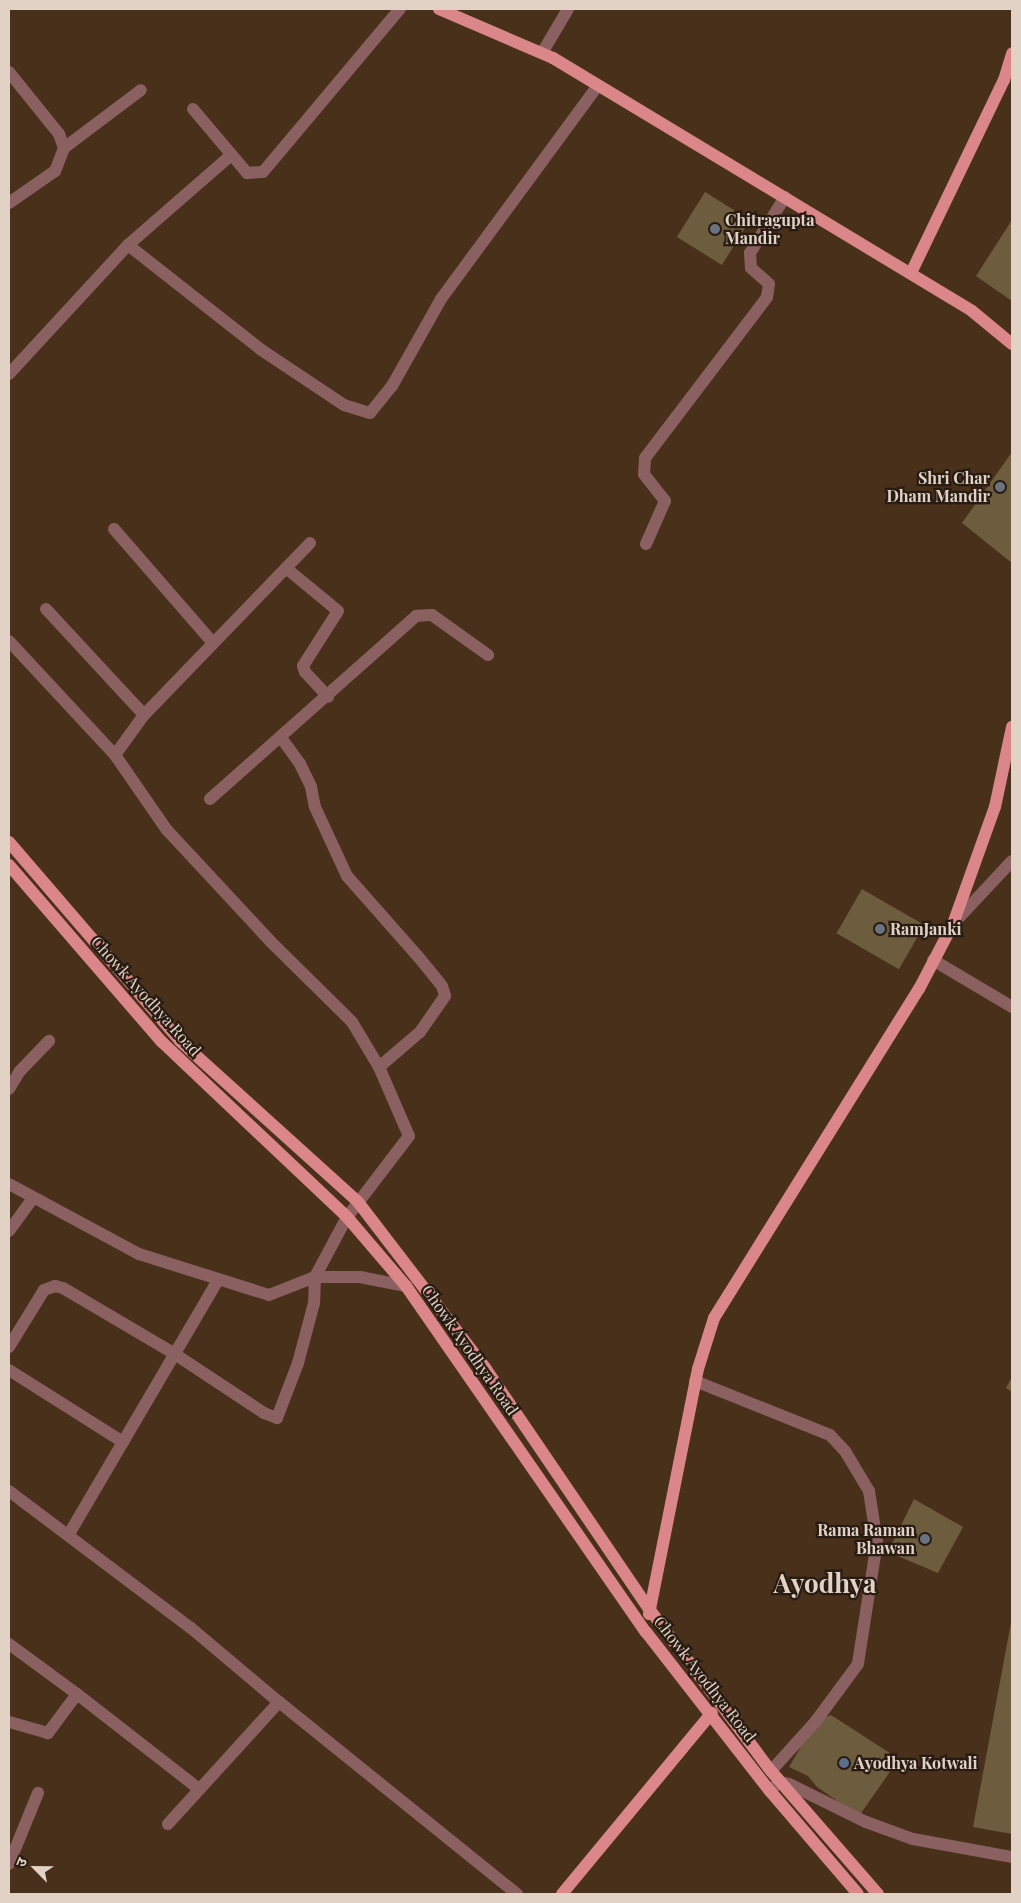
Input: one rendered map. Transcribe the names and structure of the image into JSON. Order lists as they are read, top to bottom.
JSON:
{
  "streets": {
    "main road": ["Chowk Ayodhya Road"]
  },
  "districts": ["Ayodhya"],
  "places": [
    "Chitragupta Mandir",
    "Shri Char Dham Mandir",
    "RamJanki",
    "Rama Raman Bhawan",
    "Ayodhya Kotwali"
  ],
  "north": "top left"
}
